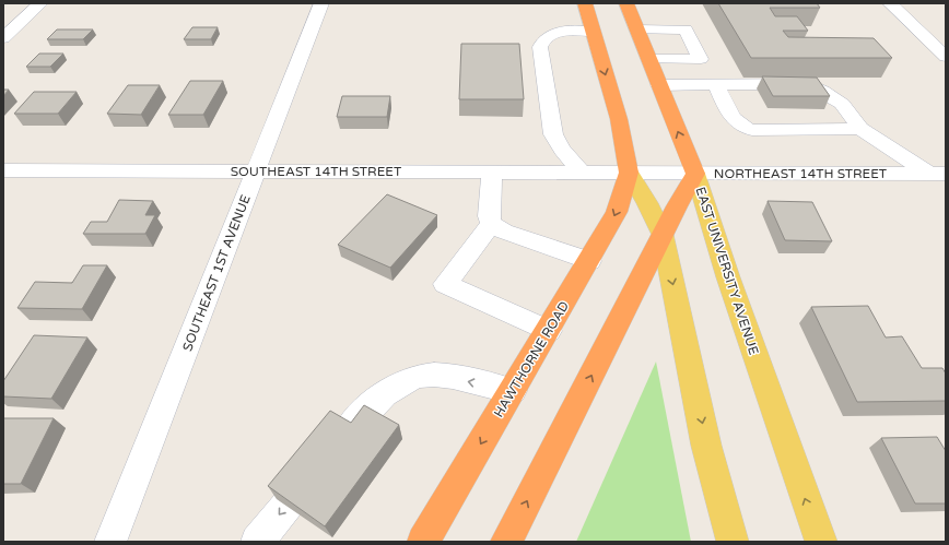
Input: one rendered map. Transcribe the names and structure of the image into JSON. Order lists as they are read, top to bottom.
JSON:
{
  "streets": {
    "highway": ["EAST UNIVERSITY AVENUE", "HAWTHORNE ROAD"],
    "street": ["SOUTHEAST 14TH STREET", "NORTHEAST 14TH STREET", "SOUTHEAST 1ST AVENUE"]
  },
  "crossings": [
    ["SOUTHEAST 14TH STREET", "NORTHEAST 14TH STREET"],
    ["SOUTHEAST 14TH STREET", "SOUTHEAST 1ST AVENUE"],
    ["SOUTHEAST 14TH STREET", "HAWTHORNE ROAD"],
    ["NORTHEAST 14TH STREET", "EAST UNIVERSITY AVENUE"],
    ["NORTHEAST 14TH STREET", "HAWTHORNE ROAD"]
  ],
  "one_way": ["EAST UNIVERSITY AVENUE"]
}
